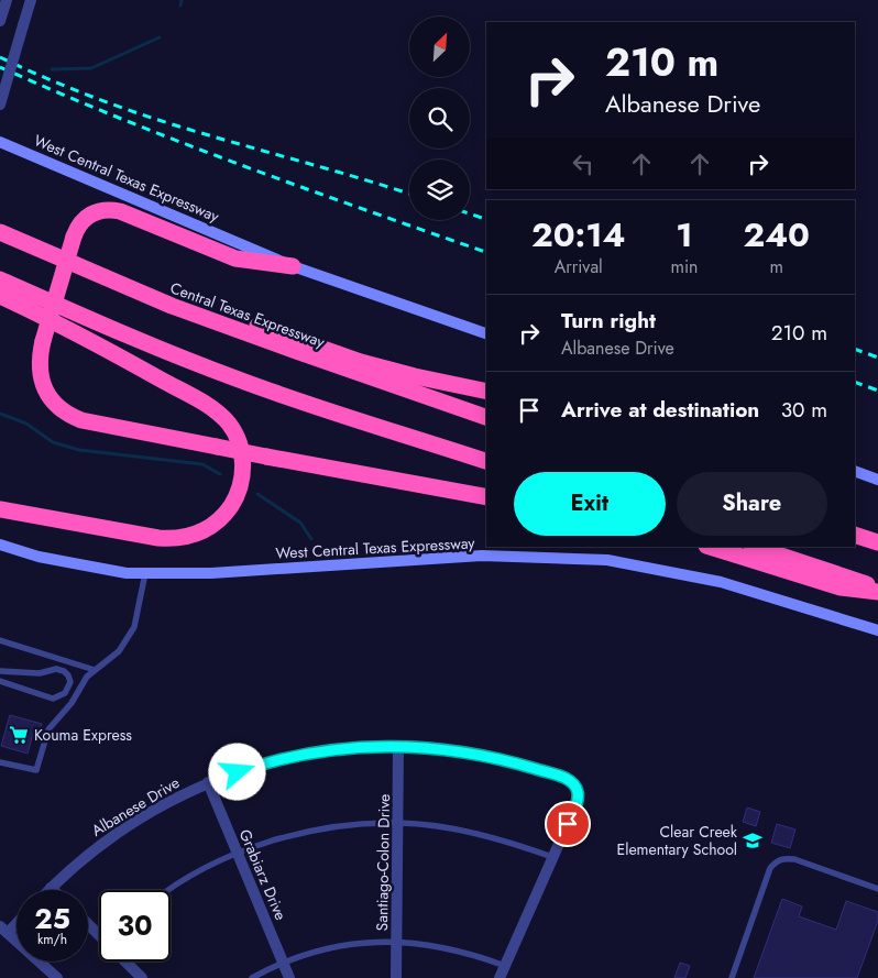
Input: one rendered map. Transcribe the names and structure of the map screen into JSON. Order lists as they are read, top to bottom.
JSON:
{
  "streets": {
    "highway": ["Central Texas Expressway"],
    "main road": ["West Central Texas Expressway"],
    "street": ["Albanese Drive", "Santiago-Colon Drive", "Grabiarz Drive"]
  },
  "crossings": [
    ["Albanese Drive", "Santiago-Colon Drive"],
    ["Albanese Drive", "Grabiarz Drive"]
  ],
  "places": {
    "supermarket": ["Kouma Express"],
    "school or university": ["Clear Creek Elementary School"]
  },
  "north": "top right",
  "page": {
    "turn": ["210 m", "Albanese Drive"],
    "eta": [
      "20:14",
      "Arrival",
      "1",
      "min",
      "240",
      "m"
    ],
    "list": [
      {
        "name": "Turn right",
        "note": "Albanese Drive",
        "value": "210 m"
      },
      {
        "name": "Arrive at destination",
        "value": "30 m"
      }
    ],
    "buttons": ["Exit", "Share"],
    "speed": "25 km/h",
    "limit": "30"
  }
}
